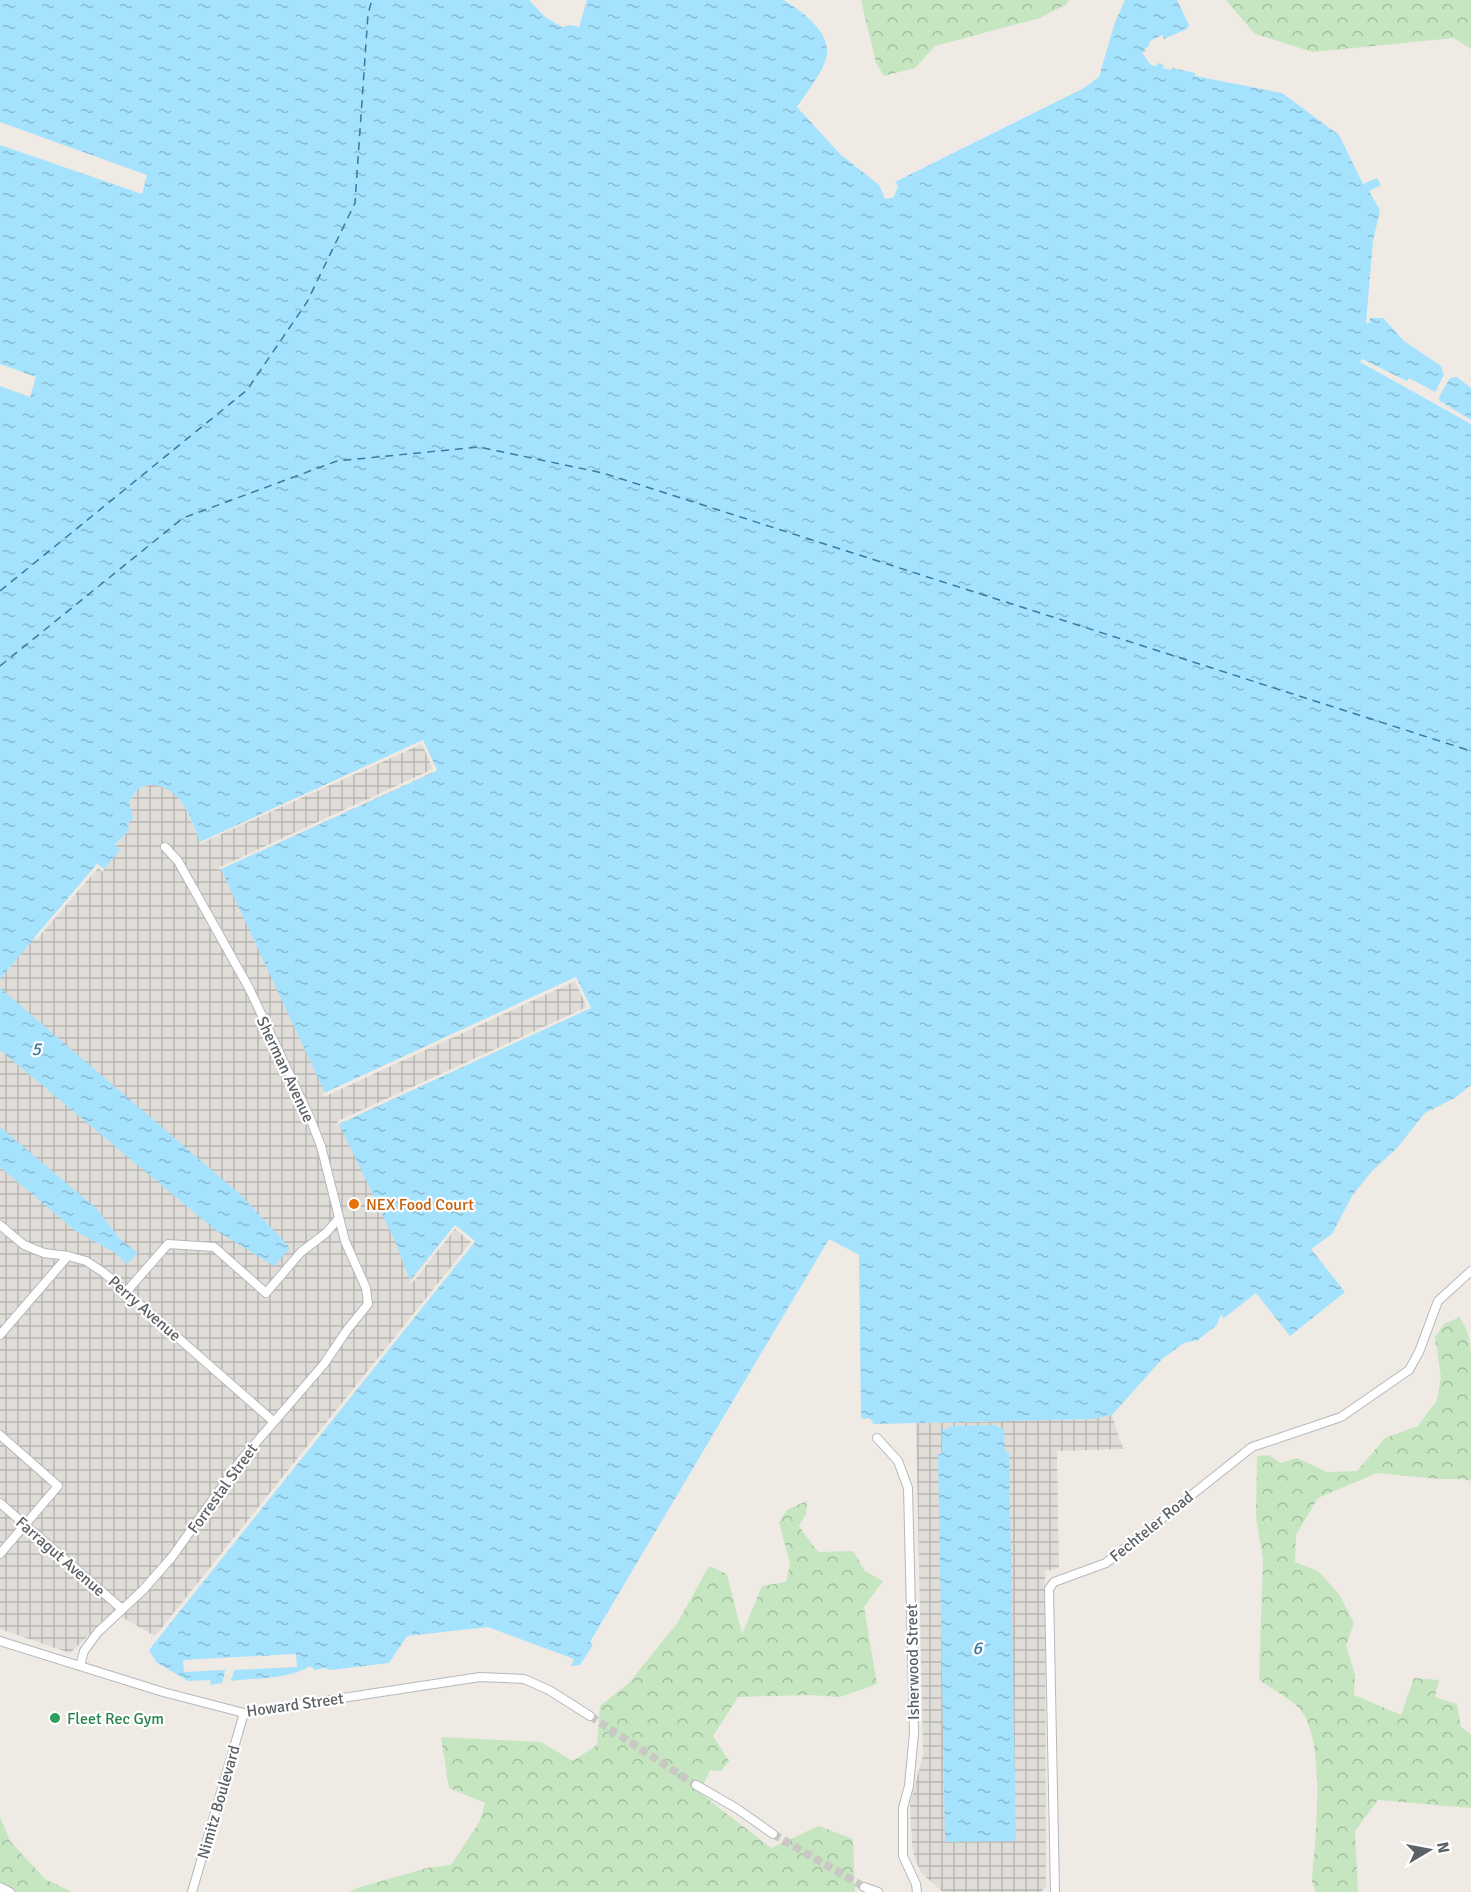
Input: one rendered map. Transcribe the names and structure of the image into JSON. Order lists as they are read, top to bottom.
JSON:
{
  "streets": {
    "street": [
      "Sherman Avenue",
      "Perry Avenue",
      "Forrestal Street",
      "Fechteler Road",
      "Farragut Avenue",
      "Isherwood Street",
      "Howard Street",
      "Nimitz Boulevard"
    ]
  },
  "crossings": [
    ["Sherman Avenue", "Forrestal Street"],
    ["Perry Avenue", "Forrestal Street"],
    ["Forrestal Street", "Farragut Avenue"],
    ["Forrestal Street", "Howard Street"],
    ["Howard Street", "Nimitz Boulevard"]
  ],
  "water": ["5", "6"],
  "places": ["NEX Food Court", "Fleet Rec Gym"],
  "north": "right"
}
